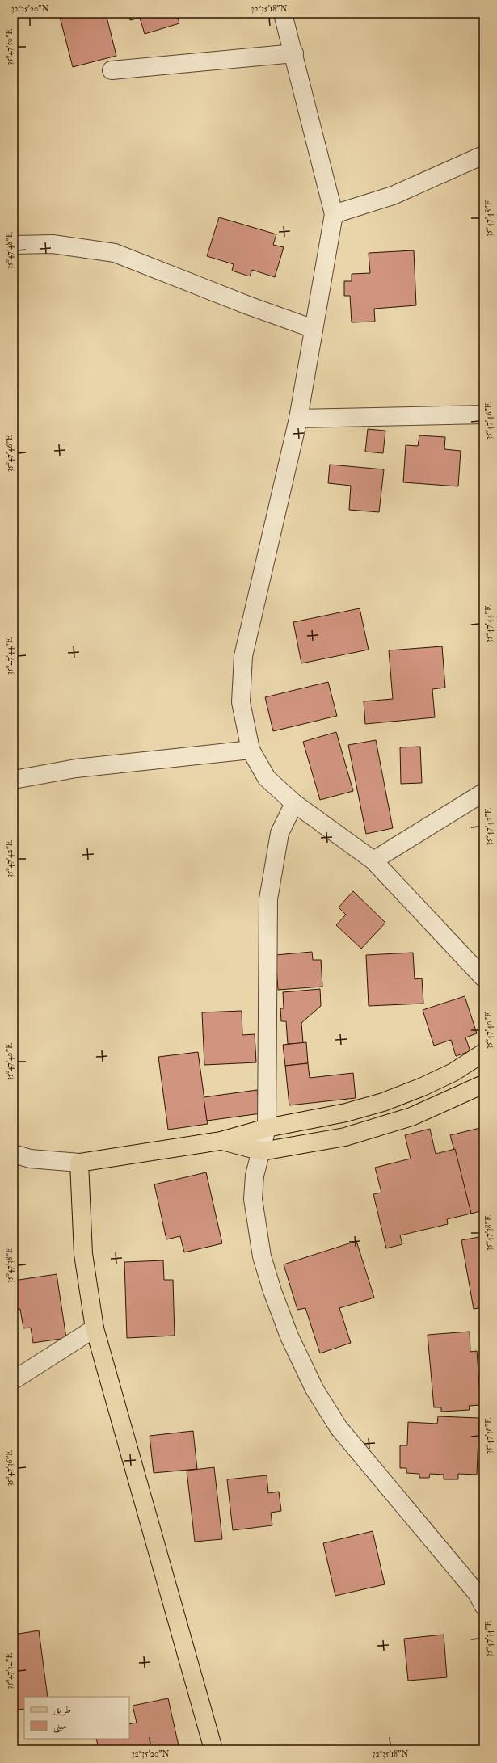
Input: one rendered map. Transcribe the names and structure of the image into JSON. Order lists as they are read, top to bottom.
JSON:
{
  "legend": ["طريق", "مبنى"],
  "coordinates": [
    "32°35'20\"N",
    "32°35'18\"N",
    "35°47'50\"E",
    "35°47'48\"E",
    "35°47'46\"E",
    "35°47'44\"E",
    "35°47'42\"E",
    "35°47'40\"E",
    "35°47'38\"E",
    "35°47'36\"E",
    "35°47'34\"E"
  ]
}
